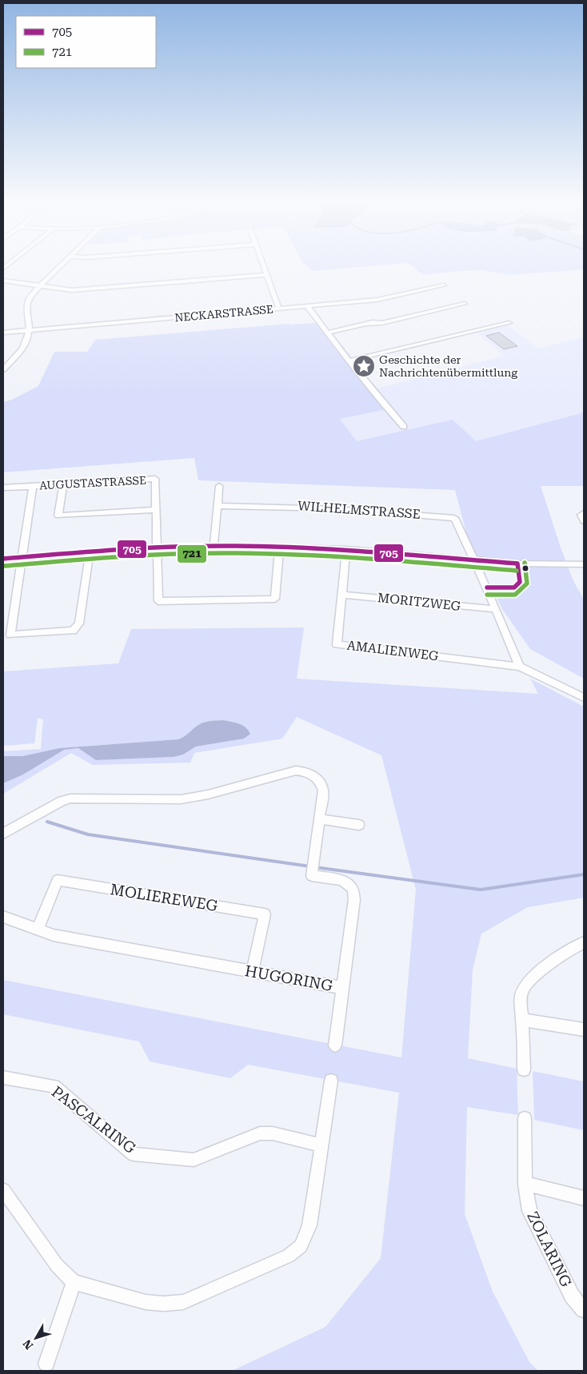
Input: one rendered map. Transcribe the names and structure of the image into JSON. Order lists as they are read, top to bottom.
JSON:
{
  "streets": {
    "street": [
      "NECKARSTRASSE",
      "AUGUSTASTRASSE",
      "WILHELMSTRASSE",
      "MORITZWEG",
      "AMALIENWEG",
      "MOLIEREWEG",
      "HUGORING",
      "PASCALRING",
      "ZOLARING"
    ]
  },
  "crossings": [
    ["MORITZWEG", "AMALIENWEG"],
    ["MOLIEREWEG", "HUGORING"]
  ],
  "places": {
    "place": ["Geschichte der Nachrichtenübermittlung"]
  },
  "lines": ["transit line 705", "transit line 721"],
  "legend": ["705", "721"],
  "north": "bottom left"
}
